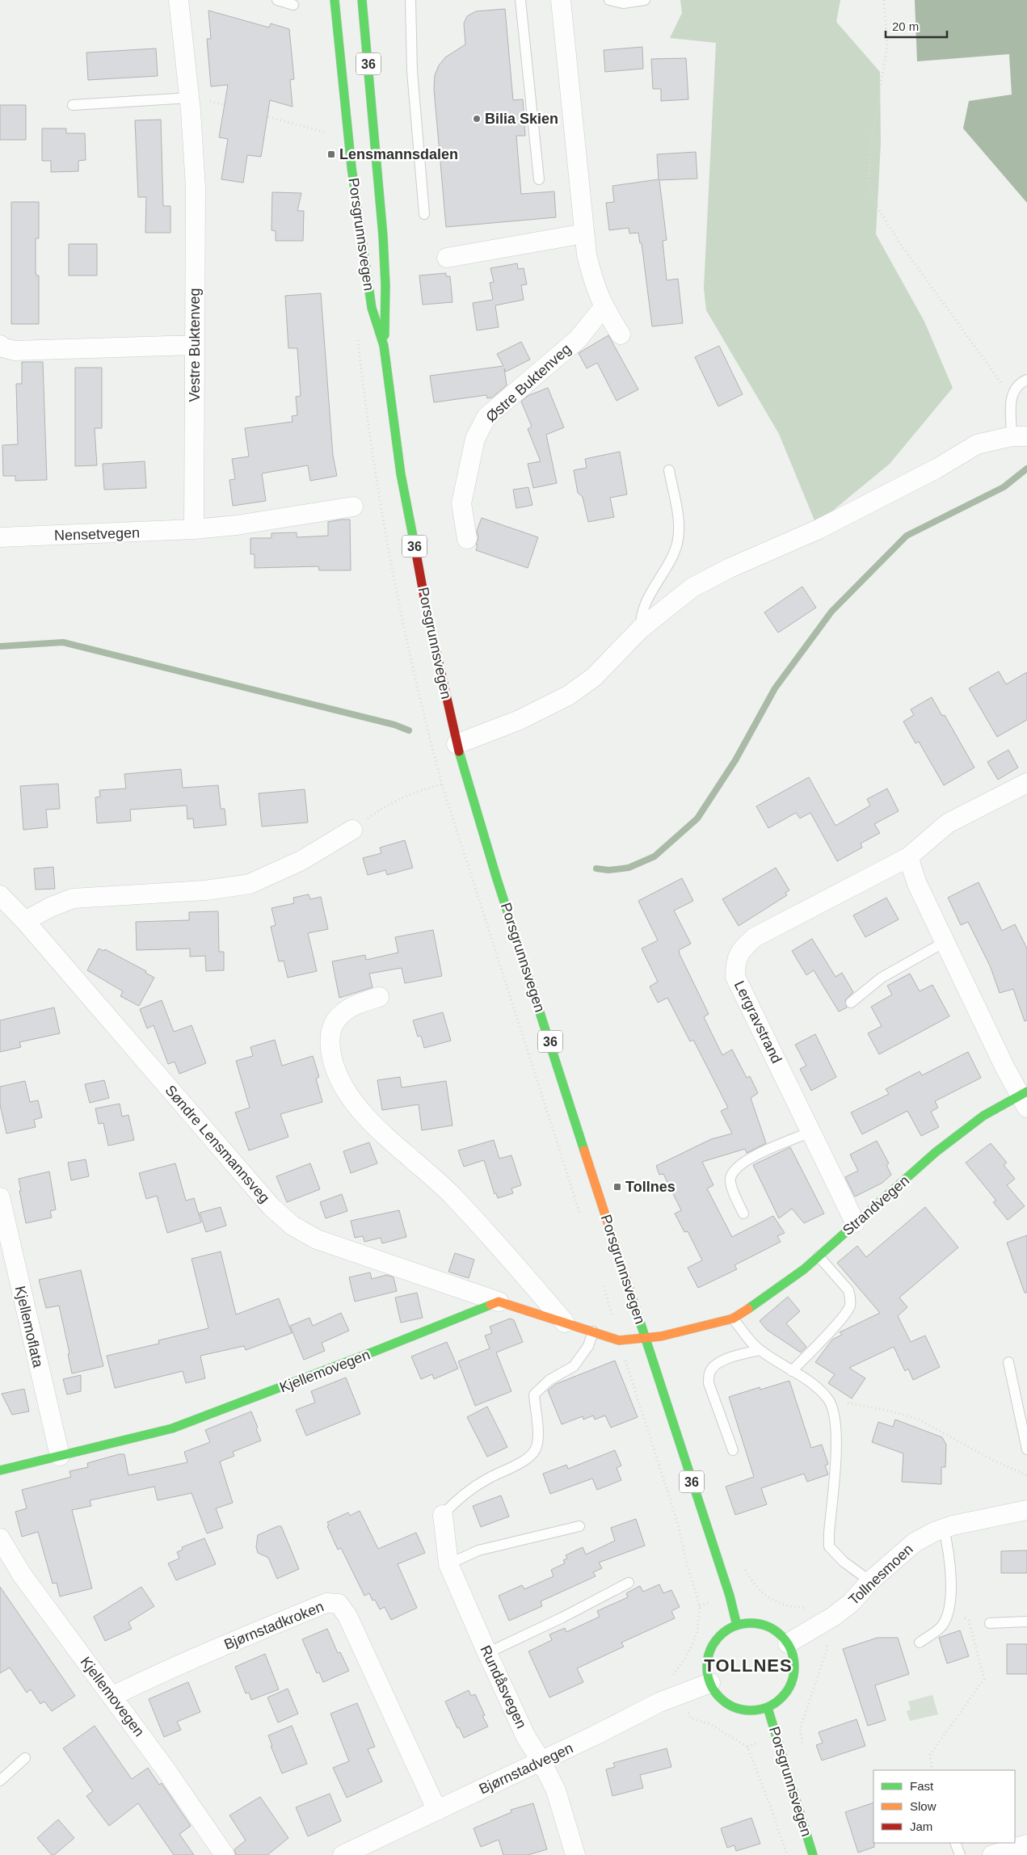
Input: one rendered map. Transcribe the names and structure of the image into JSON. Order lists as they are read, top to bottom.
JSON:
{
  "streets": {
    "main road": [
      "36",
      "Porsgrunnsvegen",
      "Strandvegen",
      "Kjellemovegen"
    ],
    "street": [
      "Vestre Buktenveg",
      "Østre Buktenveg",
      "Nensetvegen",
      "Lergravstrand",
      "Søndre Lensmannsveg",
      "Kjellemoflata",
      "Tollnesmoen",
      "Bjørnstadkroken",
      "Rundåsvegen",
      "Bjørnstadvegen"
    ]
  },
  "crossings": [
    ["Porsgrunnsvegen", "Strandvegen"],
    ["Porsgrunnsvegen", "Tollnesmoen"],
    ["Porsgrunnsvegen", "Bjørnstadvegen"],
    ["Vestre Buktenveg", "Nensetvegen"],
    ["Lergravstrand", "Strandvegen"],
    ["Søndre Lensmannsveg", "Kjellemovegen"],
    ["Kjellemoflata", "Kjellemovegen"],
    ["Kjellemovegen", "Bjørnstadkroken"],
    ["Tollnesmoen", "Bjørnstadvegen"],
    ["Bjørnstadkroken", "Bjørnstadvegen"],
    ["Rundåsvegen", "Bjørnstadvegen"]
  ],
  "districts": ["TOLLNES"],
  "places": {
    "other": ["Bilia Skien"],
    "transit": ["Lensmannsdalen", "Tollnes"]
  },
  "legend": ["Fast", "Slow", "Jam"],
  "scale_bar": "20 m"
}
